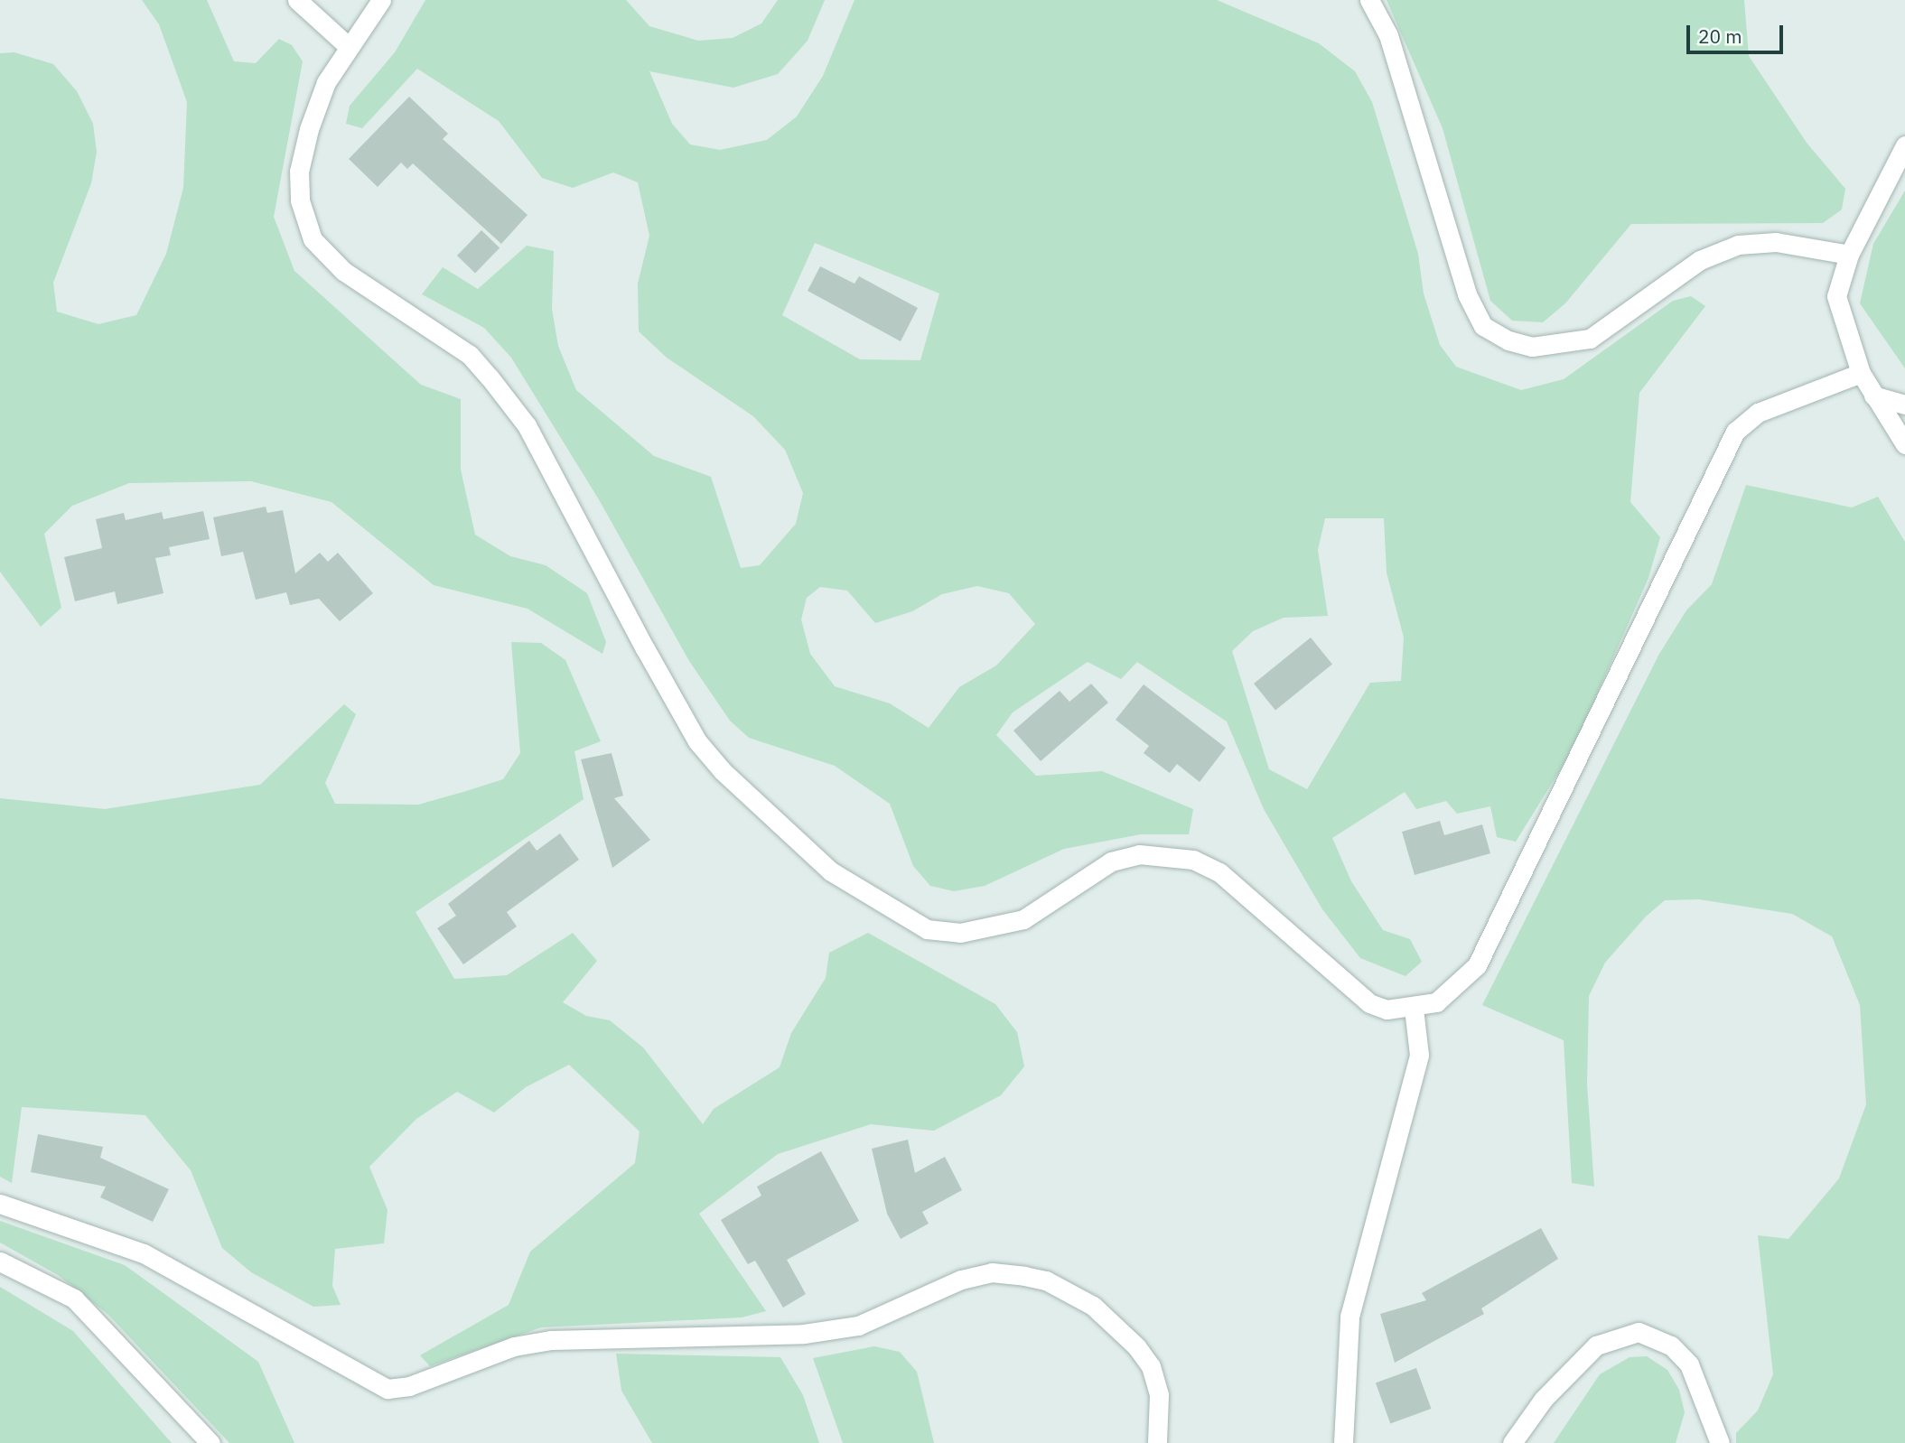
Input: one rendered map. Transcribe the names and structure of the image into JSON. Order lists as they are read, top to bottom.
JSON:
{
  "scale_bar": "20 m"
}
